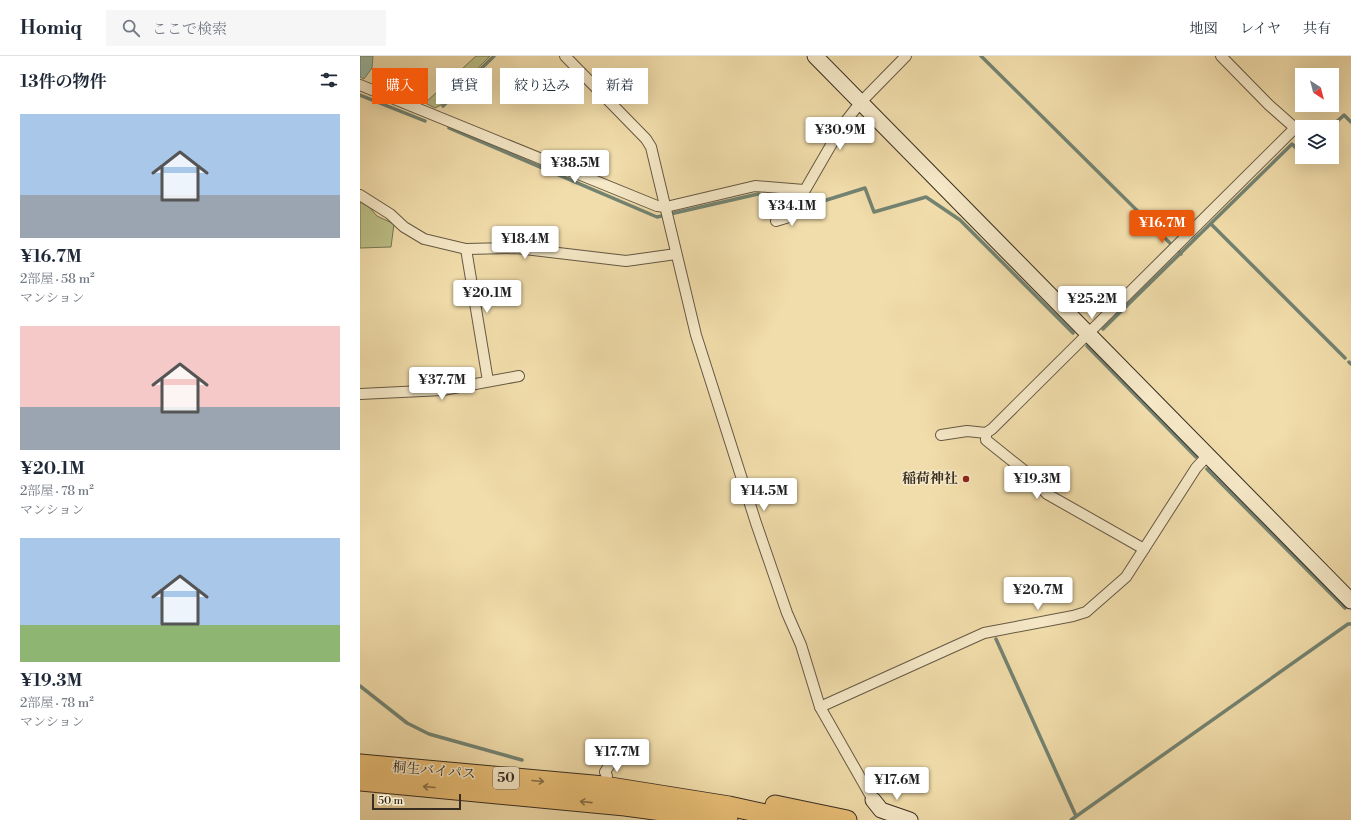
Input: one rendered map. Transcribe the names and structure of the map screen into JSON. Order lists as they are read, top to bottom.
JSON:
{
  "streets": {
    "highway": ["桐生バイパス", "50"]
  },
  "crossings": [
    ["桐生バイパス", "50"]
  ],
  "places": ["稲荷神社"],
  "scale_bar": "50 m",
  "north": "bottom right",
  "page": {
    "header": "Homiq",
    "search": "ここで検索",
    "nav": ["地図", "レイヤ", "共有"],
    "heading": "13件の物件",
    "chip": [
      "購入",
      "賃貸",
      "絞り込み",
      "新着"
    ],
    "list": [
      {
        "name": "¥16.7M",
        "note": "2部屋 · 58 m² · マンション"
      },
      {
        "name": "¥20.1M",
        "note": "2部屋 · 78 m² · マンション"
      },
      {
        "name": "¥19.3M",
        "note": "2部屋 · 78 m² · マンション"
      }
    ],
    "price": [
      "¥30.9M",
      "¥38.5M",
      "¥34.1M",
      "¥16.7M",
      "¥18.4M",
      "¥20.1M",
      "¥25.2M",
      "¥37.7M",
      "¥19.3M",
      "¥14.5M",
      "¥20.7M",
      "¥17.7M",
      "¥17.6M"
    ],
    "scale": "50 m"
  }
}
